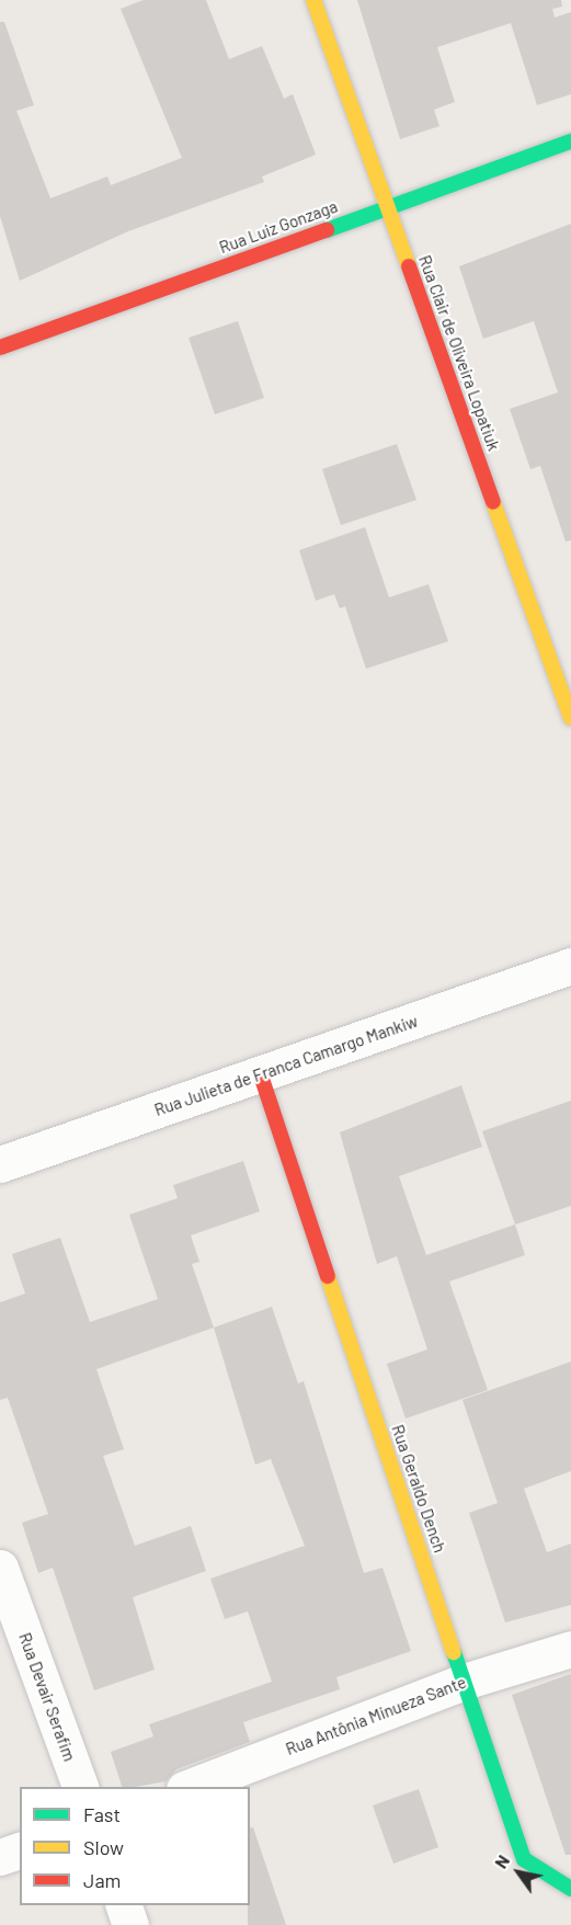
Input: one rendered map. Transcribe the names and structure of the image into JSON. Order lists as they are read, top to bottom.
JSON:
{
  "streets": {
    "street": [
      "Rua Luiz Gonzaga",
      "Rua Clair de Oliveira Lopatiuk",
      "Rua Julieta de Franca Camargo Mankiw",
      "Rua Geraldo Dench",
      "Rua Devair Serafim",
      "Rua Antônia Minueza Sante"
    ]
  },
  "crossings": [
    ["Rua Luiz Gonzaga", "Rua Clair de Oliveira Lopatiuk"],
    ["Rua Julieta de Franca Camargo Mankiw", "Rua Geraldo Dench"],
    ["Rua Geraldo Dench", "Rua Antônia Minueza Sante"]
  ],
  "legend": ["Fast", "Slow", "Jam"],
  "north": "top left"
}
